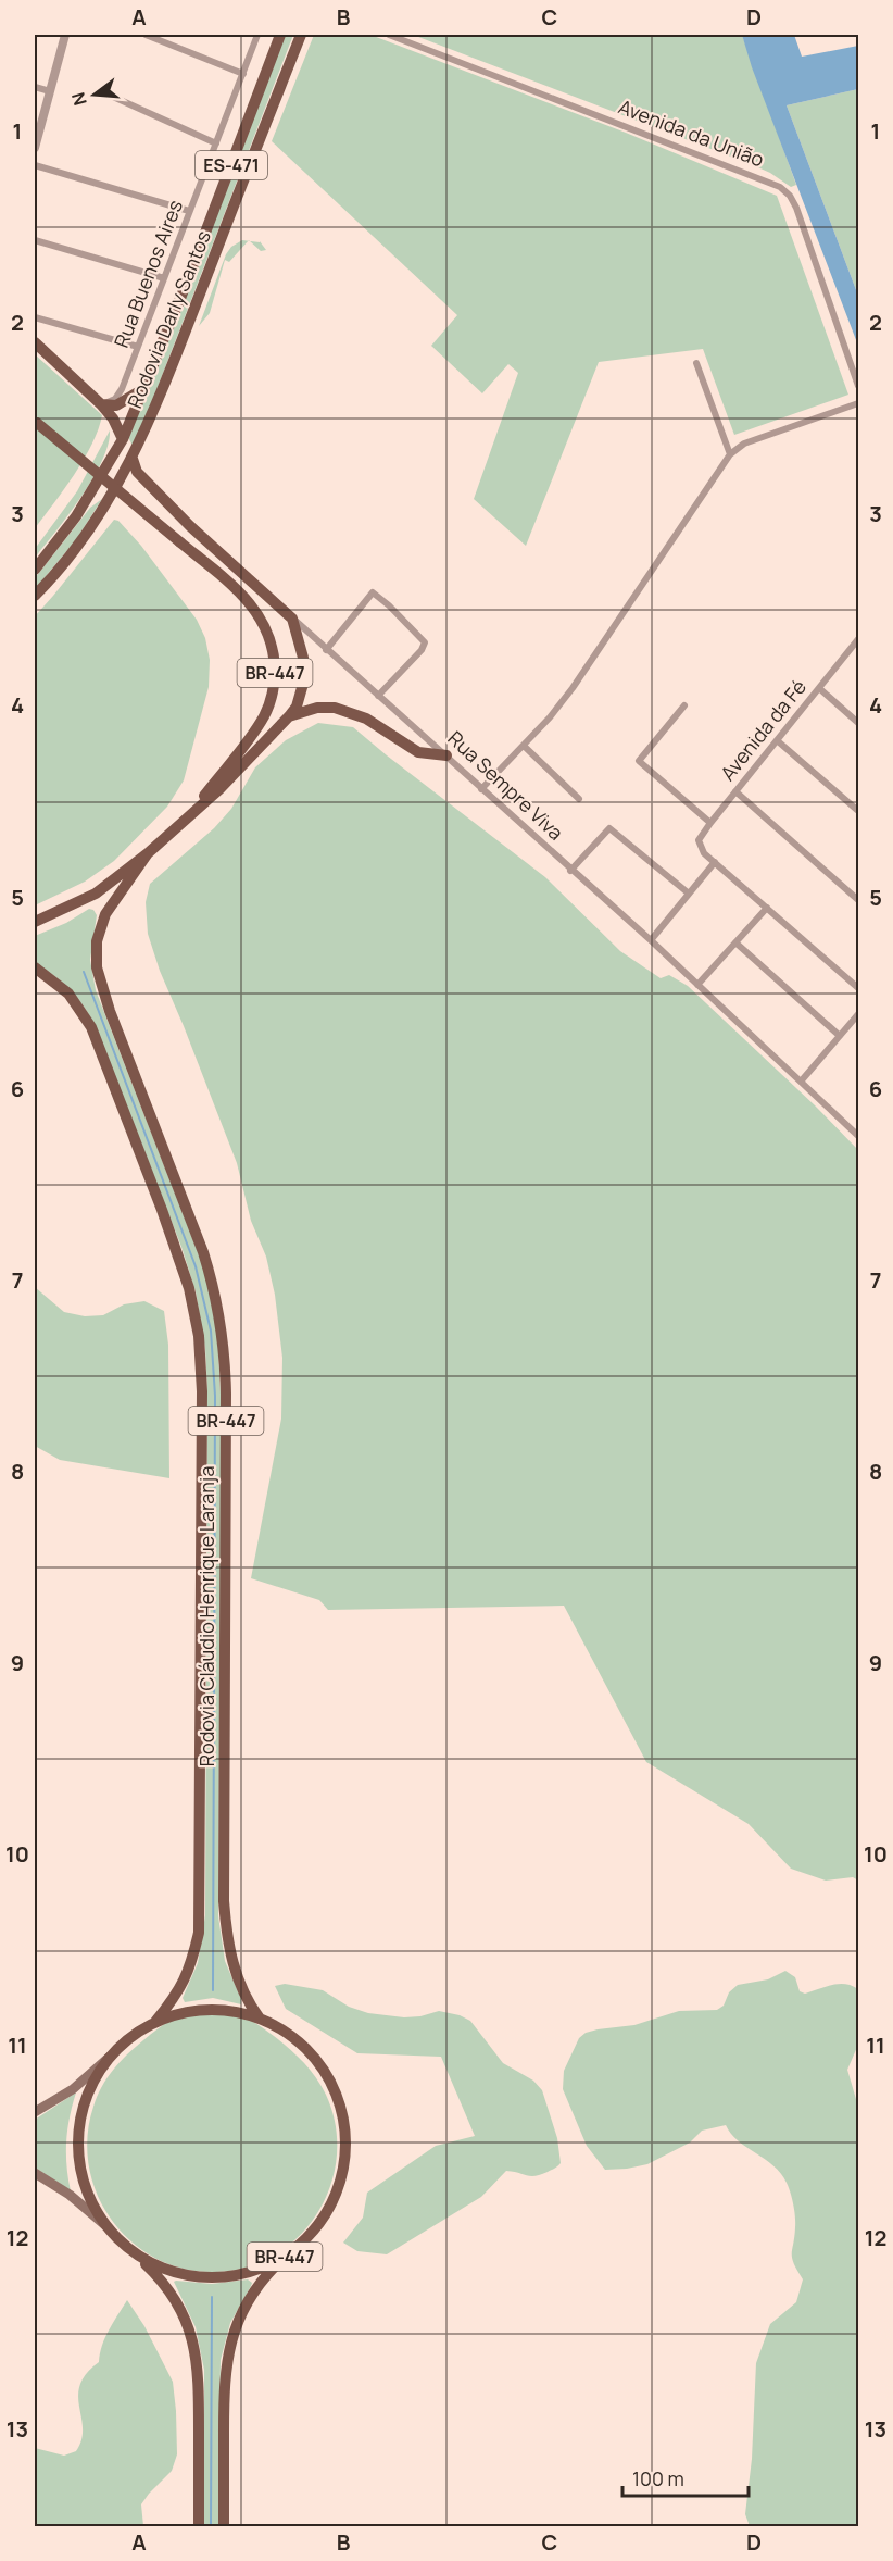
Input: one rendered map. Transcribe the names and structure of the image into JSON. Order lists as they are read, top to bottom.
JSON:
{
  "streets": {
    "main road": [
      "ES-471",
      "Rodovia Darly Santos",
      "BR-447",
      "Rua Sempre Viva",
      "Rodovia Cláudio Henrique Laranja"
    ],
    "street": ["Avenida da União", "Rua Buenos Aires", "Avenida da Fé"]
  },
  "crossings": [
    ["Rodovia Darly Santos", "Rua Sempre Viva"],
    ["BR-447", "Rua Sempre Viva"],
    ["BR-447", "Rodovia Cláudio Henrique Laranja"]
  ],
  "scale_bar": "100 m",
  "north": "left",
  "grid": {
    "columns": [
      "A",
      "B",
      "C",
      "D"
    ],
    "rows": [
      "1",
      "2",
      "3",
      "4",
      "5",
      "6",
      "7",
      "8",
      "9",
      "10",
      "11",
      "12",
      "13"
    ]
  }
}
